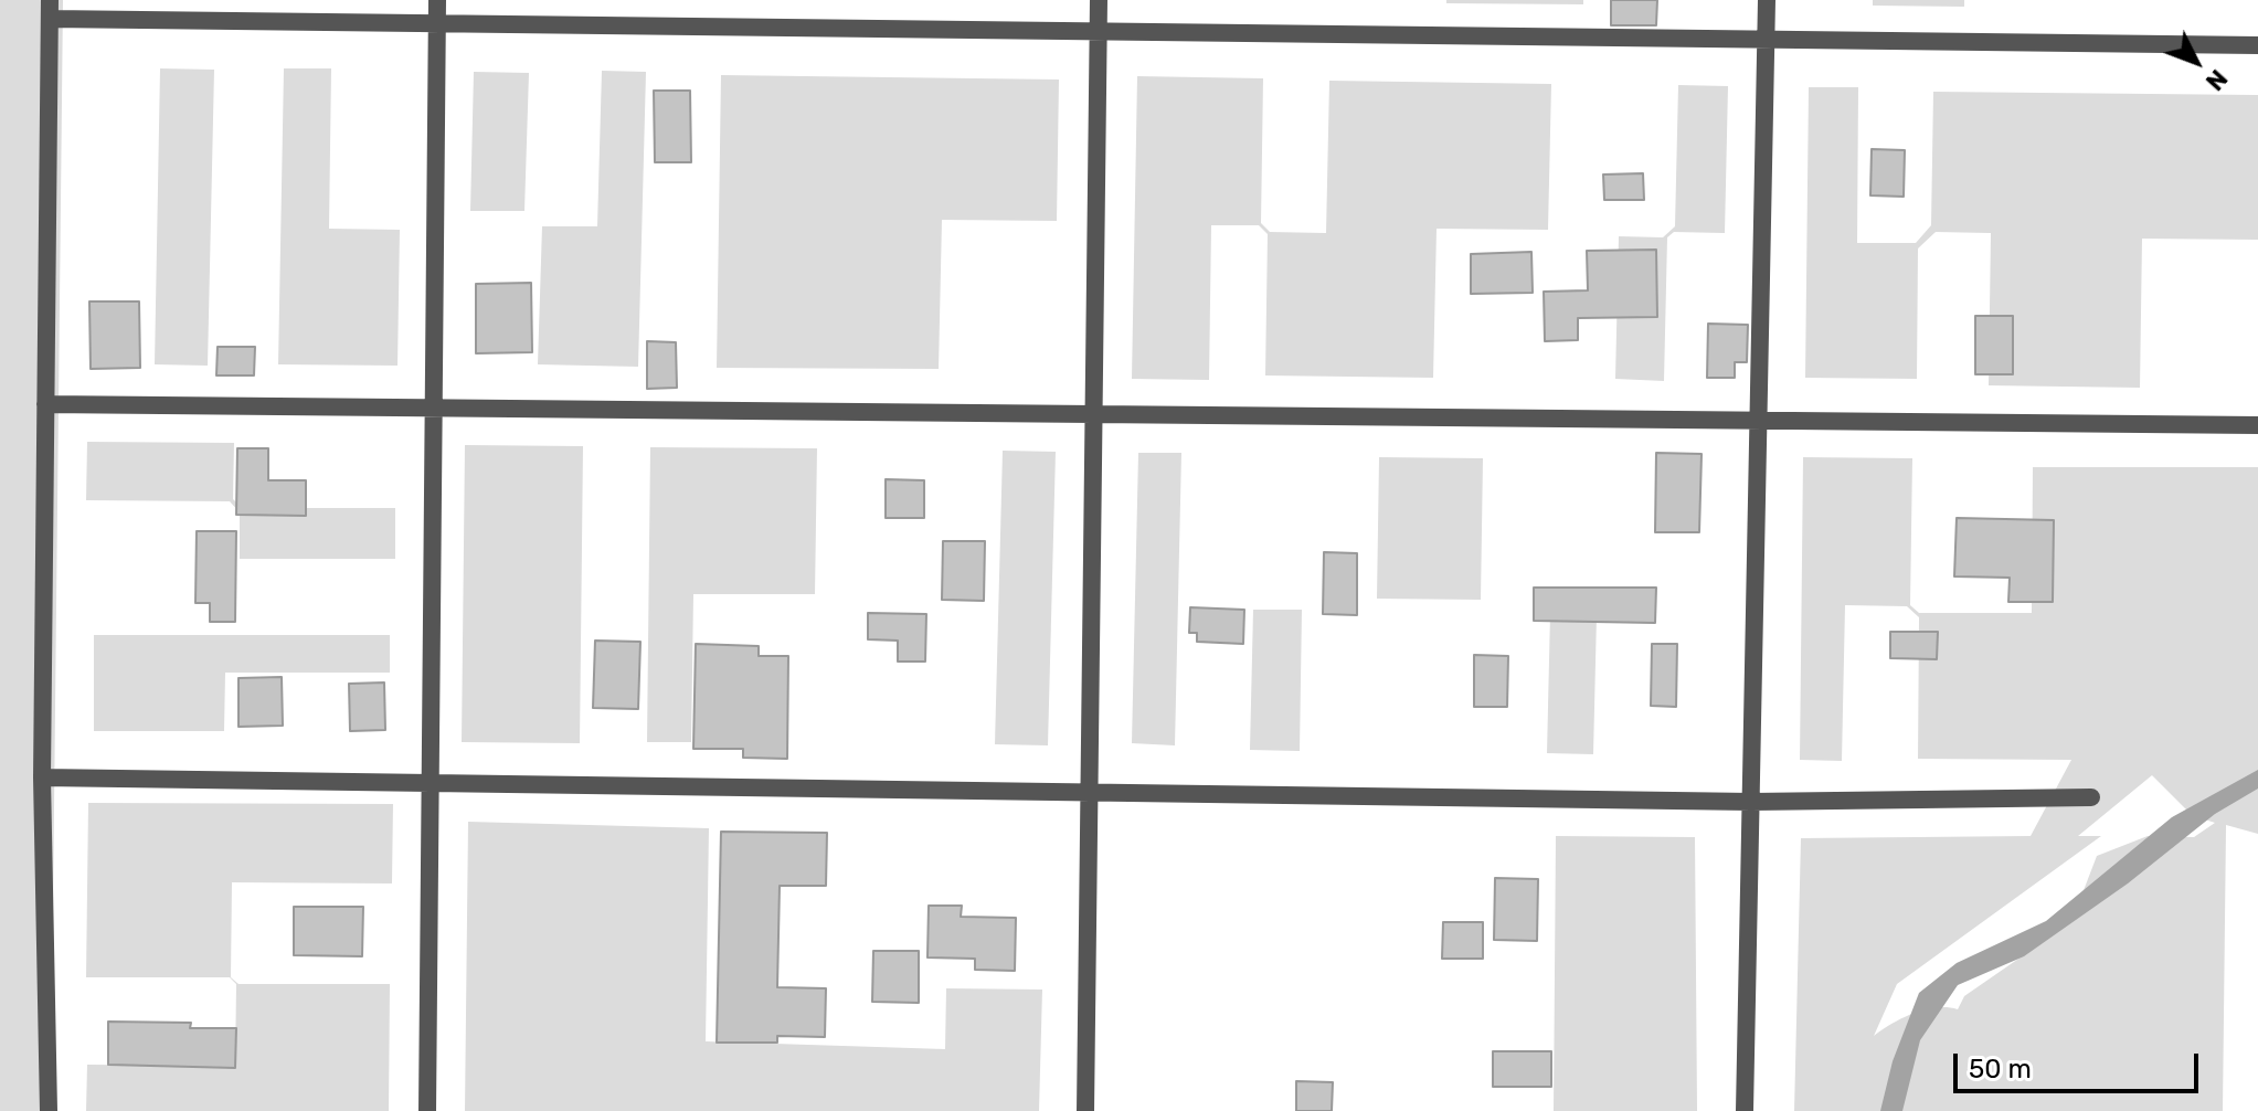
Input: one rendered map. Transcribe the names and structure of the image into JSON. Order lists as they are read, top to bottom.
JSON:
{
  "scale_bar": "50 m",
  "north": "bottom right"
}
